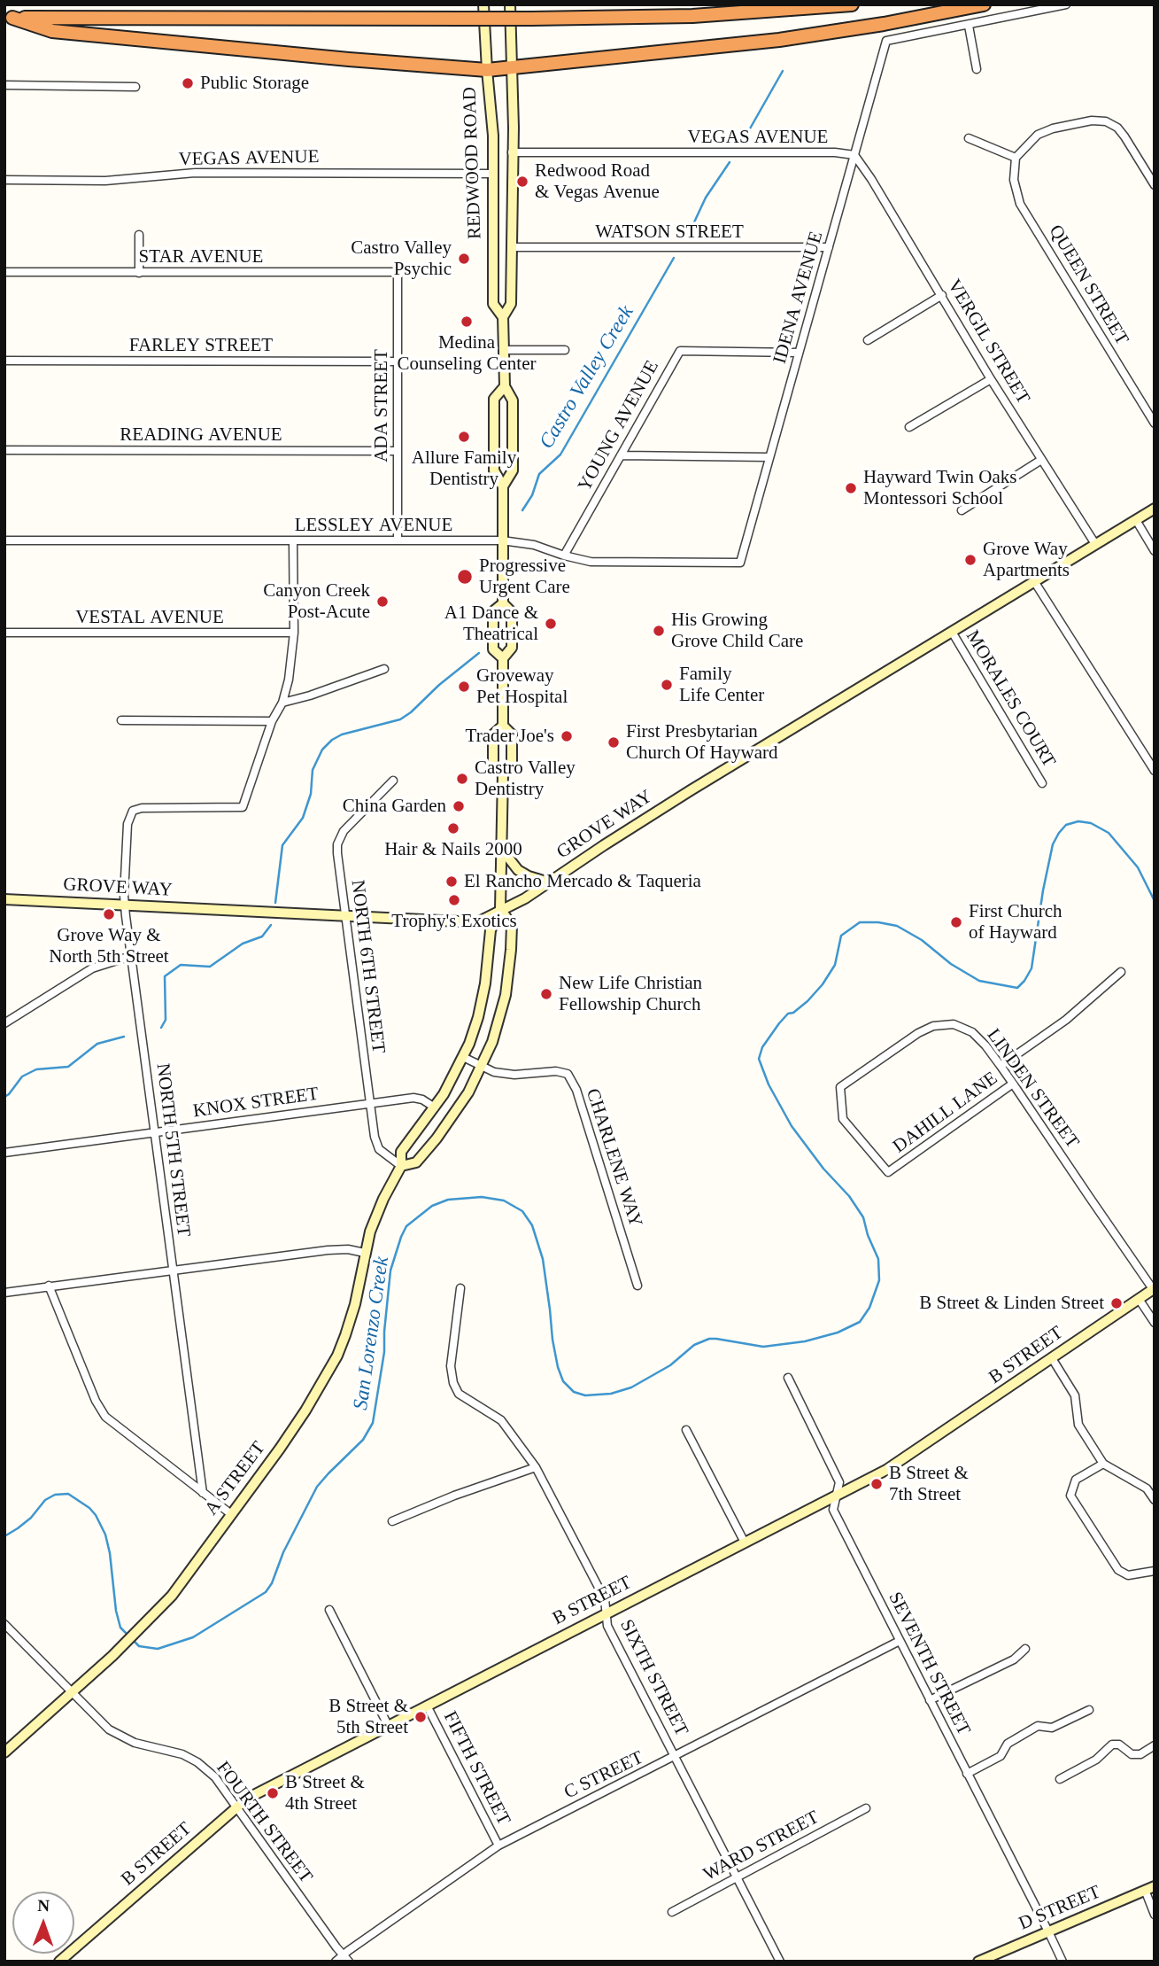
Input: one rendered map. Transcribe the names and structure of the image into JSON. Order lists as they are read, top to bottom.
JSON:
{
  "streets": {
    "main road": [
      "REDWOOD ROAD",
      "GROVE WAY",
      "B STREET",
      "A STREET",
      "D STREET"
    ],
    "street": [
      "VEGAS AVENUE",
      "WATSON STREET",
      "STAR AVENUE",
      "QUEEN STREET",
      "IDENA AVENUE",
      "VERGIL STREET",
      "FARLEY STREET",
      "ADA STREET",
      "YOUNG AVENUE",
      "READING AVENUE",
      "LESSLEY AVENUE",
      "VESTAL AVENUE",
      "MORALES COURT",
      "NORTH 6TH STREET",
      "LINDEN STREET",
      "KNOX STREET",
      "DAHILL LANE",
      "NORTH 5TH STREET",
      "CHARLENE WAY",
      "SEVENTH STREET",
      "SIXTH STREET",
      "FIFTH STREET",
      "C STREET",
      "FOURTH STREET",
      "WARD STREET"
    ]
  },
  "crossings": [
    ["VEGAS AVENUE", "REDWOOD ROAD"],
    ["VEGAS AVENUE", "IDENA AVENUE"],
    ["VEGAS AVENUE", "VERGIL STREET"],
    ["REDWOOD ROAD", "WATSON STREET"],
    ["REDWOOD ROAD", "LESSLEY AVENUE"],
    ["REDWOOD ROAD", "GROVE WAY"],
    ["REDWOOD ROAD", "CHARLENE WAY"],
    ["REDWOOD ROAD", "A STREET"],
    ["WATSON STREET", "IDENA AVENUE"],
    ["STAR AVENUE", "ADA STREET"],
    ["IDENA AVENUE", "VERGIL STREET"],
    ["IDENA AVENUE", "YOUNG AVENUE"],
    ["IDENA AVENUE", "LESSLEY AVENUE"],
    ["VERGIL STREET", "GROVE WAY"],
    ["FARLEY STREET", "ADA STREET"],
    ["ADA STREET", "READING AVENUE"],
    ["ADA STREET", "LESSLEY AVENUE"],
    ["YOUNG AVENUE", "LESSLEY AVENUE"],
    ["MORALES COURT", "GROVE WAY"],
    ["GROVE WAY", "NORTH 6TH STREET"],
    ["GROVE WAY", "NORTH 5TH STREET"],
    ["NORTH 6TH STREET", "KNOX STREET"],
    ["NORTH 6TH STREET", "A STREET"],
    ["LINDEN STREET", "DAHILL LANE"],
    ["LINDEN STREET", "B STREET"],
    ["KNOX STREET", "NORTH 5TH STREET"],
    ["KNOX STREET", "A STREET"],
    ["CHARLENE WAY", "A STREET"],
    ["B STREET", "SEVENTH STREET"],
    ["B STREET", "SIXTH STREET"],
    ["B STREET", "FIFTH STREET"],
    ["B STREET", "FOURTH STREET"],
    ["A STREET", "FOURTH STREET"],
    ["SEVENTH STREET", "C STREET"],
    ["SEVENTH STREET", "D STREET"],
    ["SIXTH STREET", "C STREET"],
    ["SIXTH STREET", "WARD STREET"],
    ["FIFTH STREET", "C STREET"],
    ["C STREET", "FOURTH STREET"]
  ],
  "water": ["Castro Valley Creek", "San Lorenzo Creek"],
  "places": [
    "Public Storage",
    "Redwood Road & Vegas Avenue",
    "Castro Valley Psychic",
    "Medina Counseling Center",
    "Allure Family Dentistry",
    "Hayward Twin Oaks Montessori School",
    "Grove Way Apartments",
    "Progressive Urgent Care",
    "Canyon Creek Post-Acute",
    "A1 Dance & Theatrical",
    "His Growing Grove Child Care",
    "Family Life Center",
    "Groveway Pet Hospital",
    "Trader Joe's",
    "First Presbytarian Church Of Hayward",
    "Castro Valley Dentistry",
    "China Garden",
    "Hair & Nails 2000",
    "El Rancho Mercado & Taqueria",
    "Trophy's Exotics",
    "Grove Way & North 5th Street",
    "First Church of Hayward",
    "New Life Christian Fellowship Church",
    "B Street & Linden Street",
    "B Street & 7th Street",
    "B Street & 5th Street",
    "B Street & 4th Street"
  ],
  "north": "top"
}
